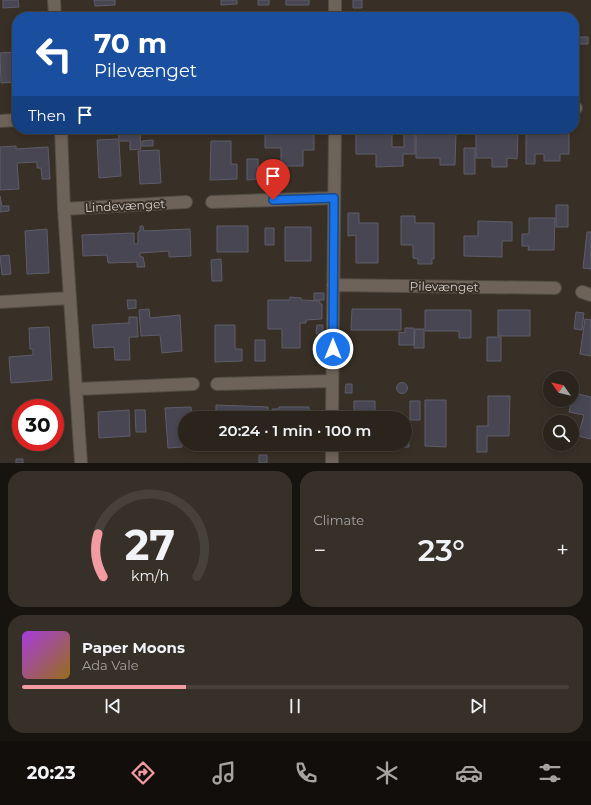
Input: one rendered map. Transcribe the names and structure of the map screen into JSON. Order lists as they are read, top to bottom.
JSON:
{
  "streets": {
    "street": ["Lindevænget", "Pilevænget"]
  },
  "north": "top left",
  "page": {
    "turn": ["70 m", "Pilevænget"],
    "then": "Then",
    "limit": "30",
    "trip": "20:24 · 1 min · 100 m",
    "tile": "Climate",
    "heat": ["−", "23°", "+"],
    "song": ["Paper Moons", "Ada Vale"],
    "tabs": "20:23",
    "gauge": ["27", "km/h"]
  }
}
